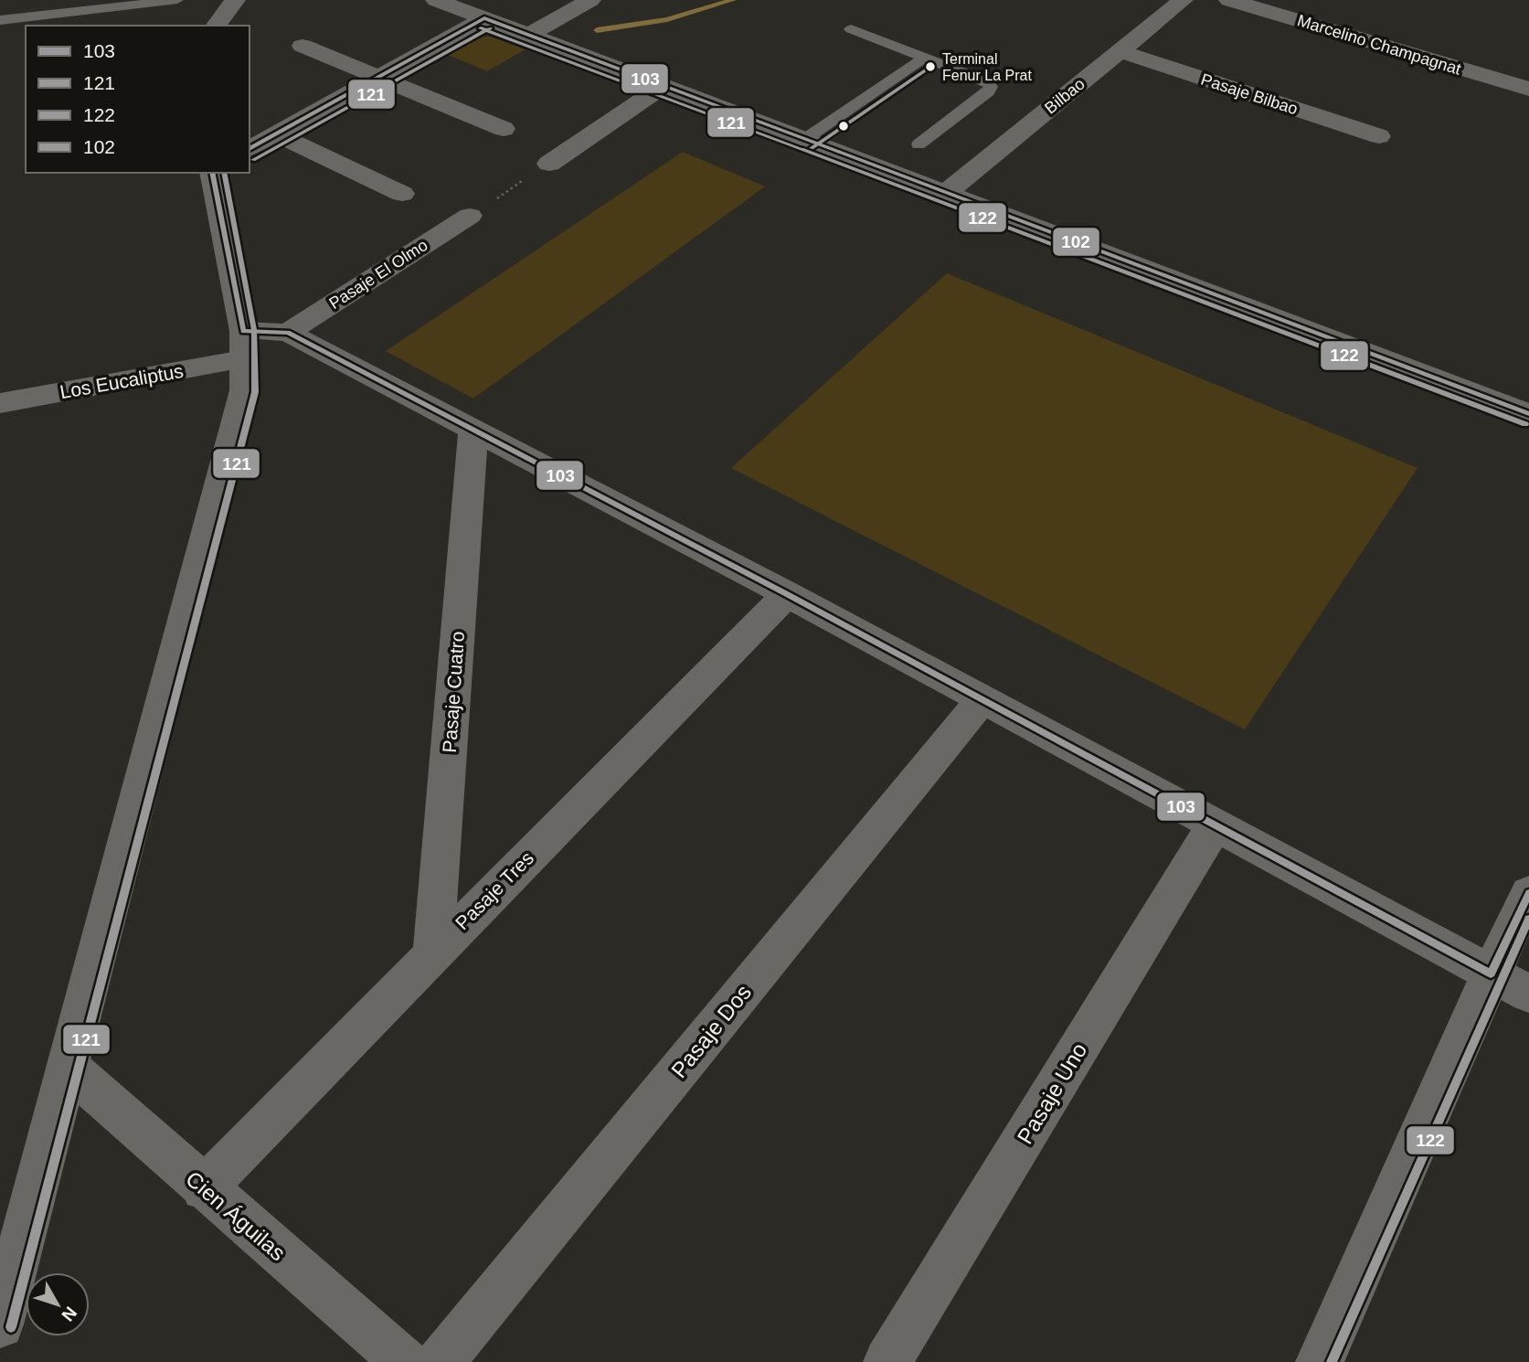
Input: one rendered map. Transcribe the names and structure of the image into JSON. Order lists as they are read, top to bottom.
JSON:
{
  "streets": {
    "street": [
      "Marcelino Champagnat",
      "Pasaje Bilbao",
      "Bilbao",
      "Pasaje El Olmo",
      "Los Eucaliptus",
      "Pasaje Cuatro",
      "Pasaje Tres",
      "Pasaje Dos",
      "Pasaje Uno",
      "Cien Águilas"
    ]
  },
  "crossings": [
    ["Pasaje Bilbao", "Bilbao"],
    ["Pasaje El Olmo", "Los Eucaliptus"],
    ["Pasaje Cuatro", "Pasaje Tres"],
    ["Pasaje Tres", "Cien Águilas"]
  ],
  "places": ["Terminal Fenur La Prat"],
  "lines": [
    "transit line 103",
    "transit line 121",
    "transit line 102",
    "transit line 122"
  ],
  "legend": [
    "103",
    "121",
    "122",
    "102"
  ],
  "north": "bottom right"
}
